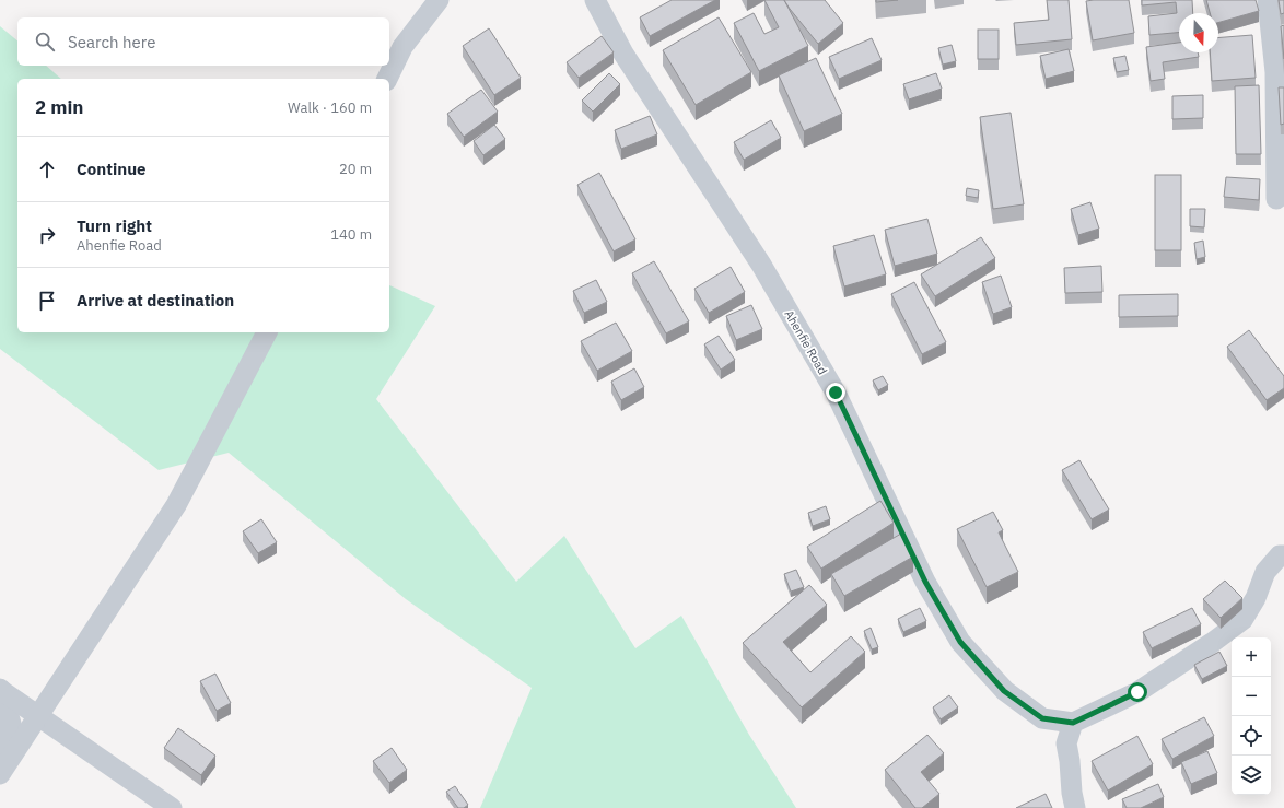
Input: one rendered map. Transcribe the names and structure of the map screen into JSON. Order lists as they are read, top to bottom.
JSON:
{
  "streets": {
    "street": ["Ahenfie Road"]
  },
  "north": "bottom",
  "page": {
    "search": "Search here",
    "heading": ["2 min", "Walk · 160 m"],
    "list": [
      ["Continue", "20 m"],
      ["Turn right", "Ahenfie Road", "140 m"],
      "Arrive at destination"
    ],
    "map_buttons": ["+", "−"]
  }
}
